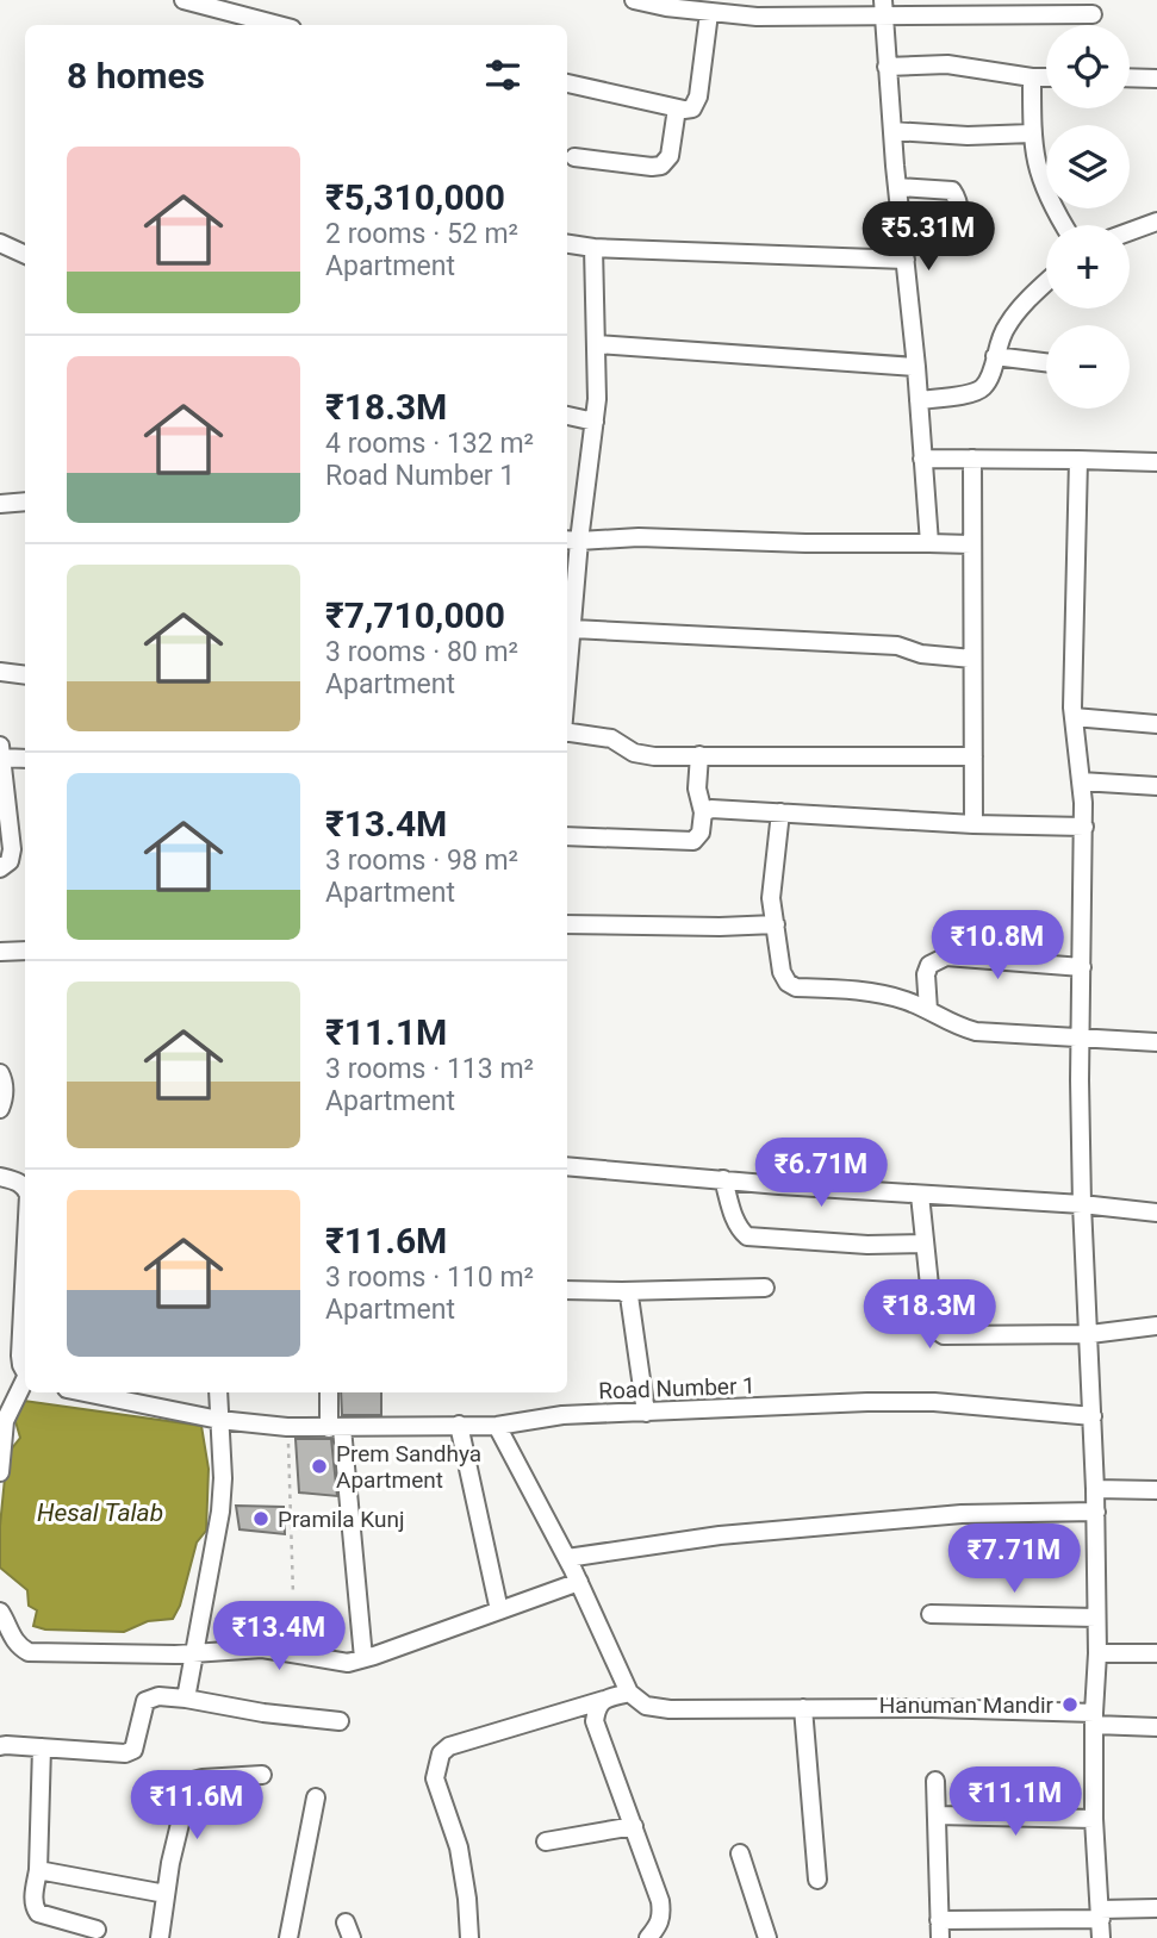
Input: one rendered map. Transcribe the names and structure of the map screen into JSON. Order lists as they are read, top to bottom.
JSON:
{
  "streets": {
    "street": ["Road Number 1"]
  },
  "water": ["Hesal Talab"],
  "places": ["Prem Sandhya Apartment", "Pramila Kunj", "Hanuman Mandir"],
  "page": {
    "map_buttons": ["+", "−"],
    "heading": "8 homes",
    "list": [
      {
        "name": "₹5,310,000",
        "note": "2 rooms · 52 m² · Apartment"
      },
      {
        "name": "₹18.3M",
        "note": "4 rooms · 132 m² · Road Number 1"
      },
      {
        "name": "₹7,710,000",
        "note": "3 rooms · 80 m² · Apartment"
      },
      {
        "name": "₹13.4M",
        "note": "3 rooms · 98 m² · Apartment"
      },
      {
        "name": "₹11.1M",
        "note": "3 rooms · 113 m² · Apartment"
      },
      {
        "name": "₹11.6M",
        "note": "3 rooms · 110 m² · Apartment"
      }
    ],
    "price": [
      "₹5.31M",
      "₹10.8M",
      "₹6.71M",
      "₹18.3M",
      "₹7.71M",
      "₹13.4M",
      "₹11.1M",
      "₹11.6M"
    ]
  }
}
